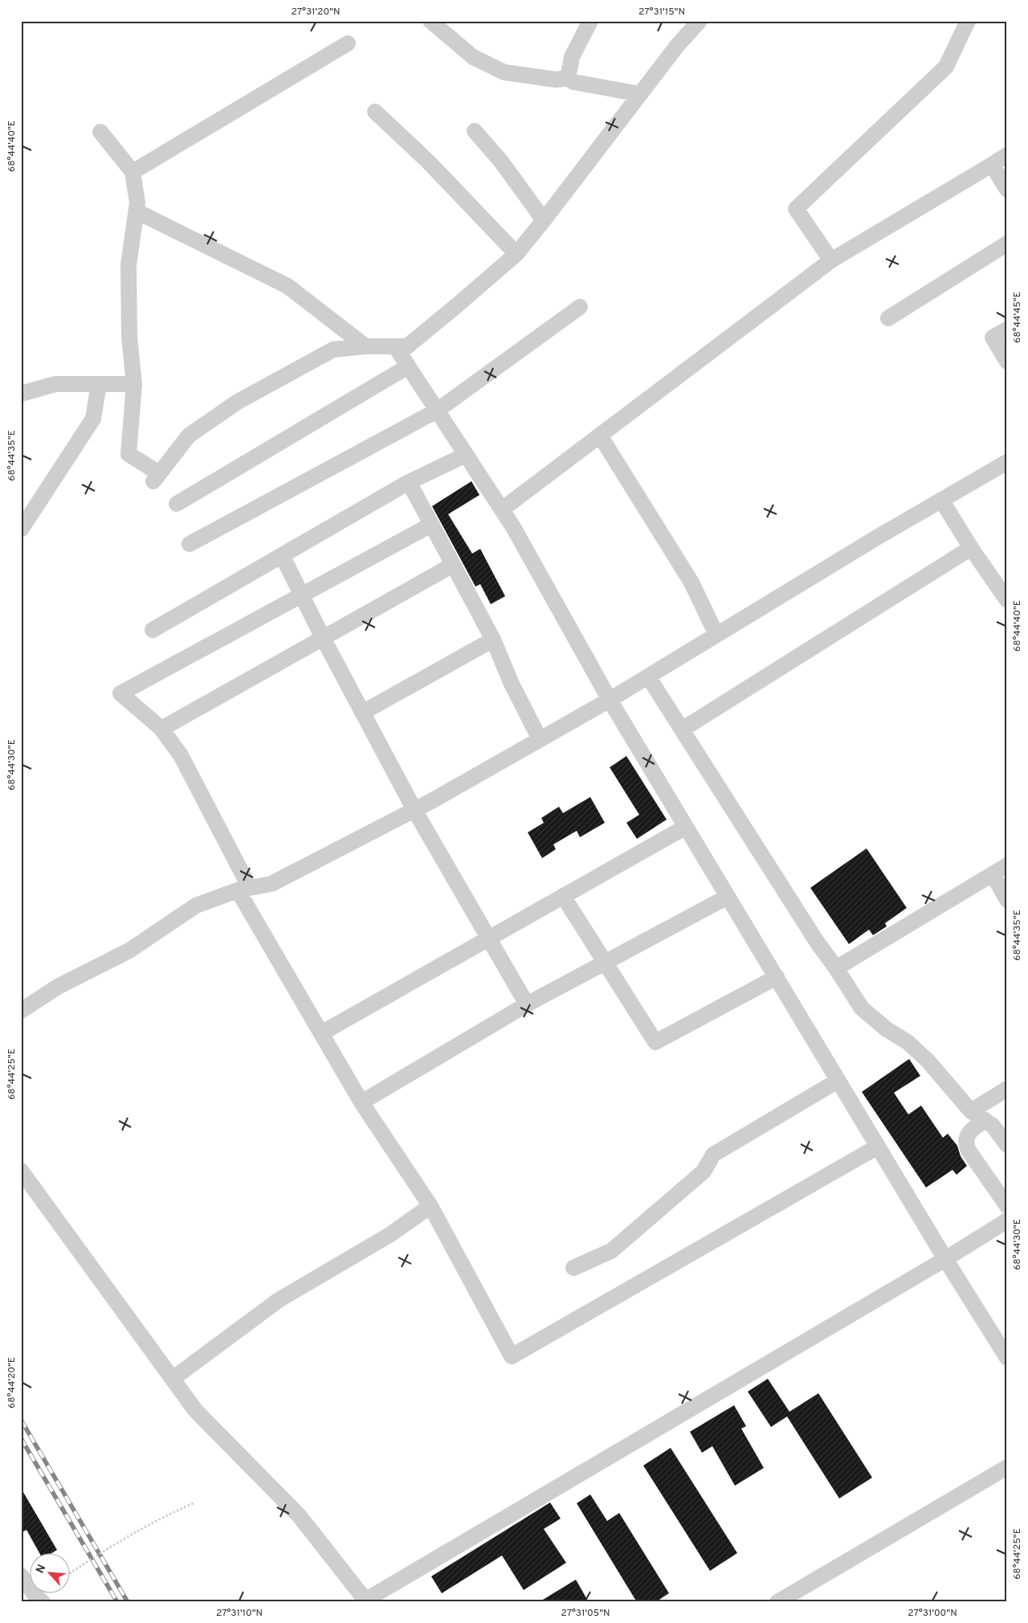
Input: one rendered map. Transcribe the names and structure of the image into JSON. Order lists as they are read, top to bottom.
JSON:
{
  "north": "top left",
  "coordinates": [
    "27°31'20\"N",
    "27°31'15\"N",
    "68°44'40\"E",
    "68°44'45\"E",
    "68°44'35\"E",
    "68°44'30\"E",
    "68°44'25\"E",
    "68°44'20\"E",
    "27°31'10\"N",
    "27°31'05\"N",
    "27°31'00\"N"
  ]
}
